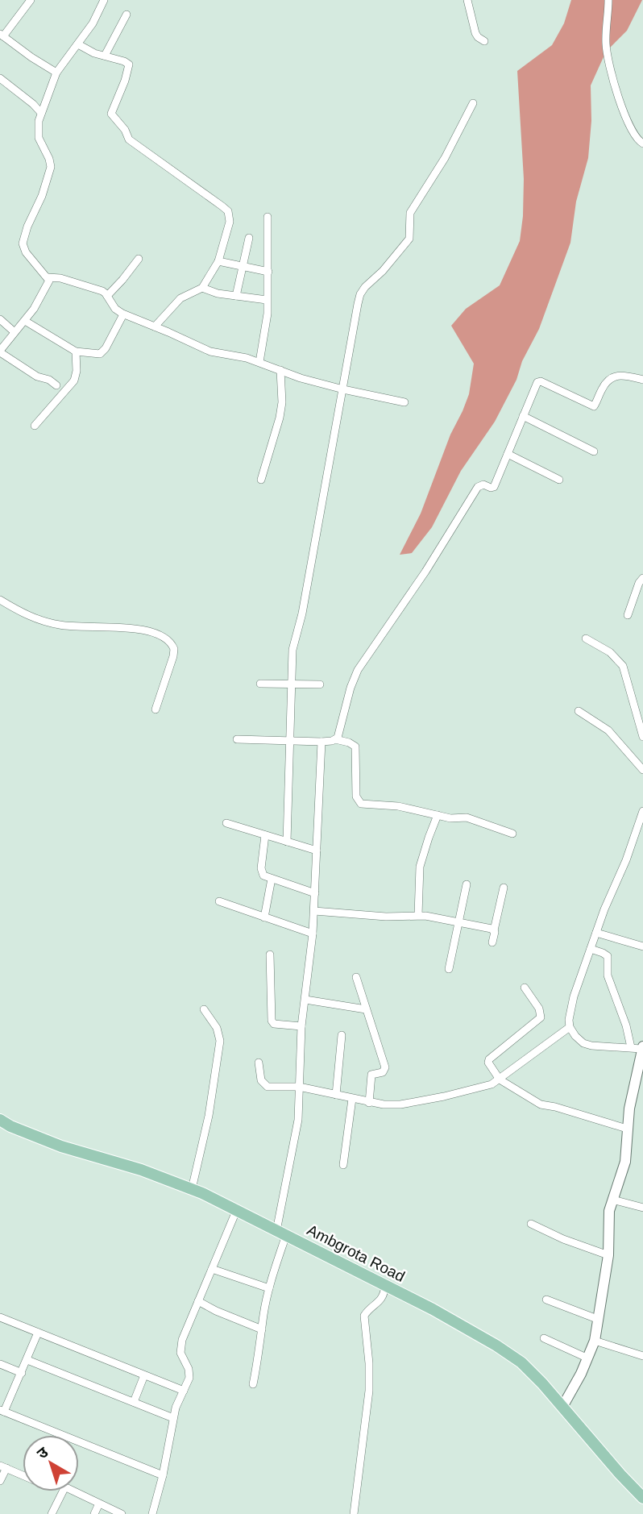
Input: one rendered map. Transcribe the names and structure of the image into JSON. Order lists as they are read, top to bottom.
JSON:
{
  "streets": {
    "main road": ["Ambgrota Road"]
  },
  "north": "top left"
}
